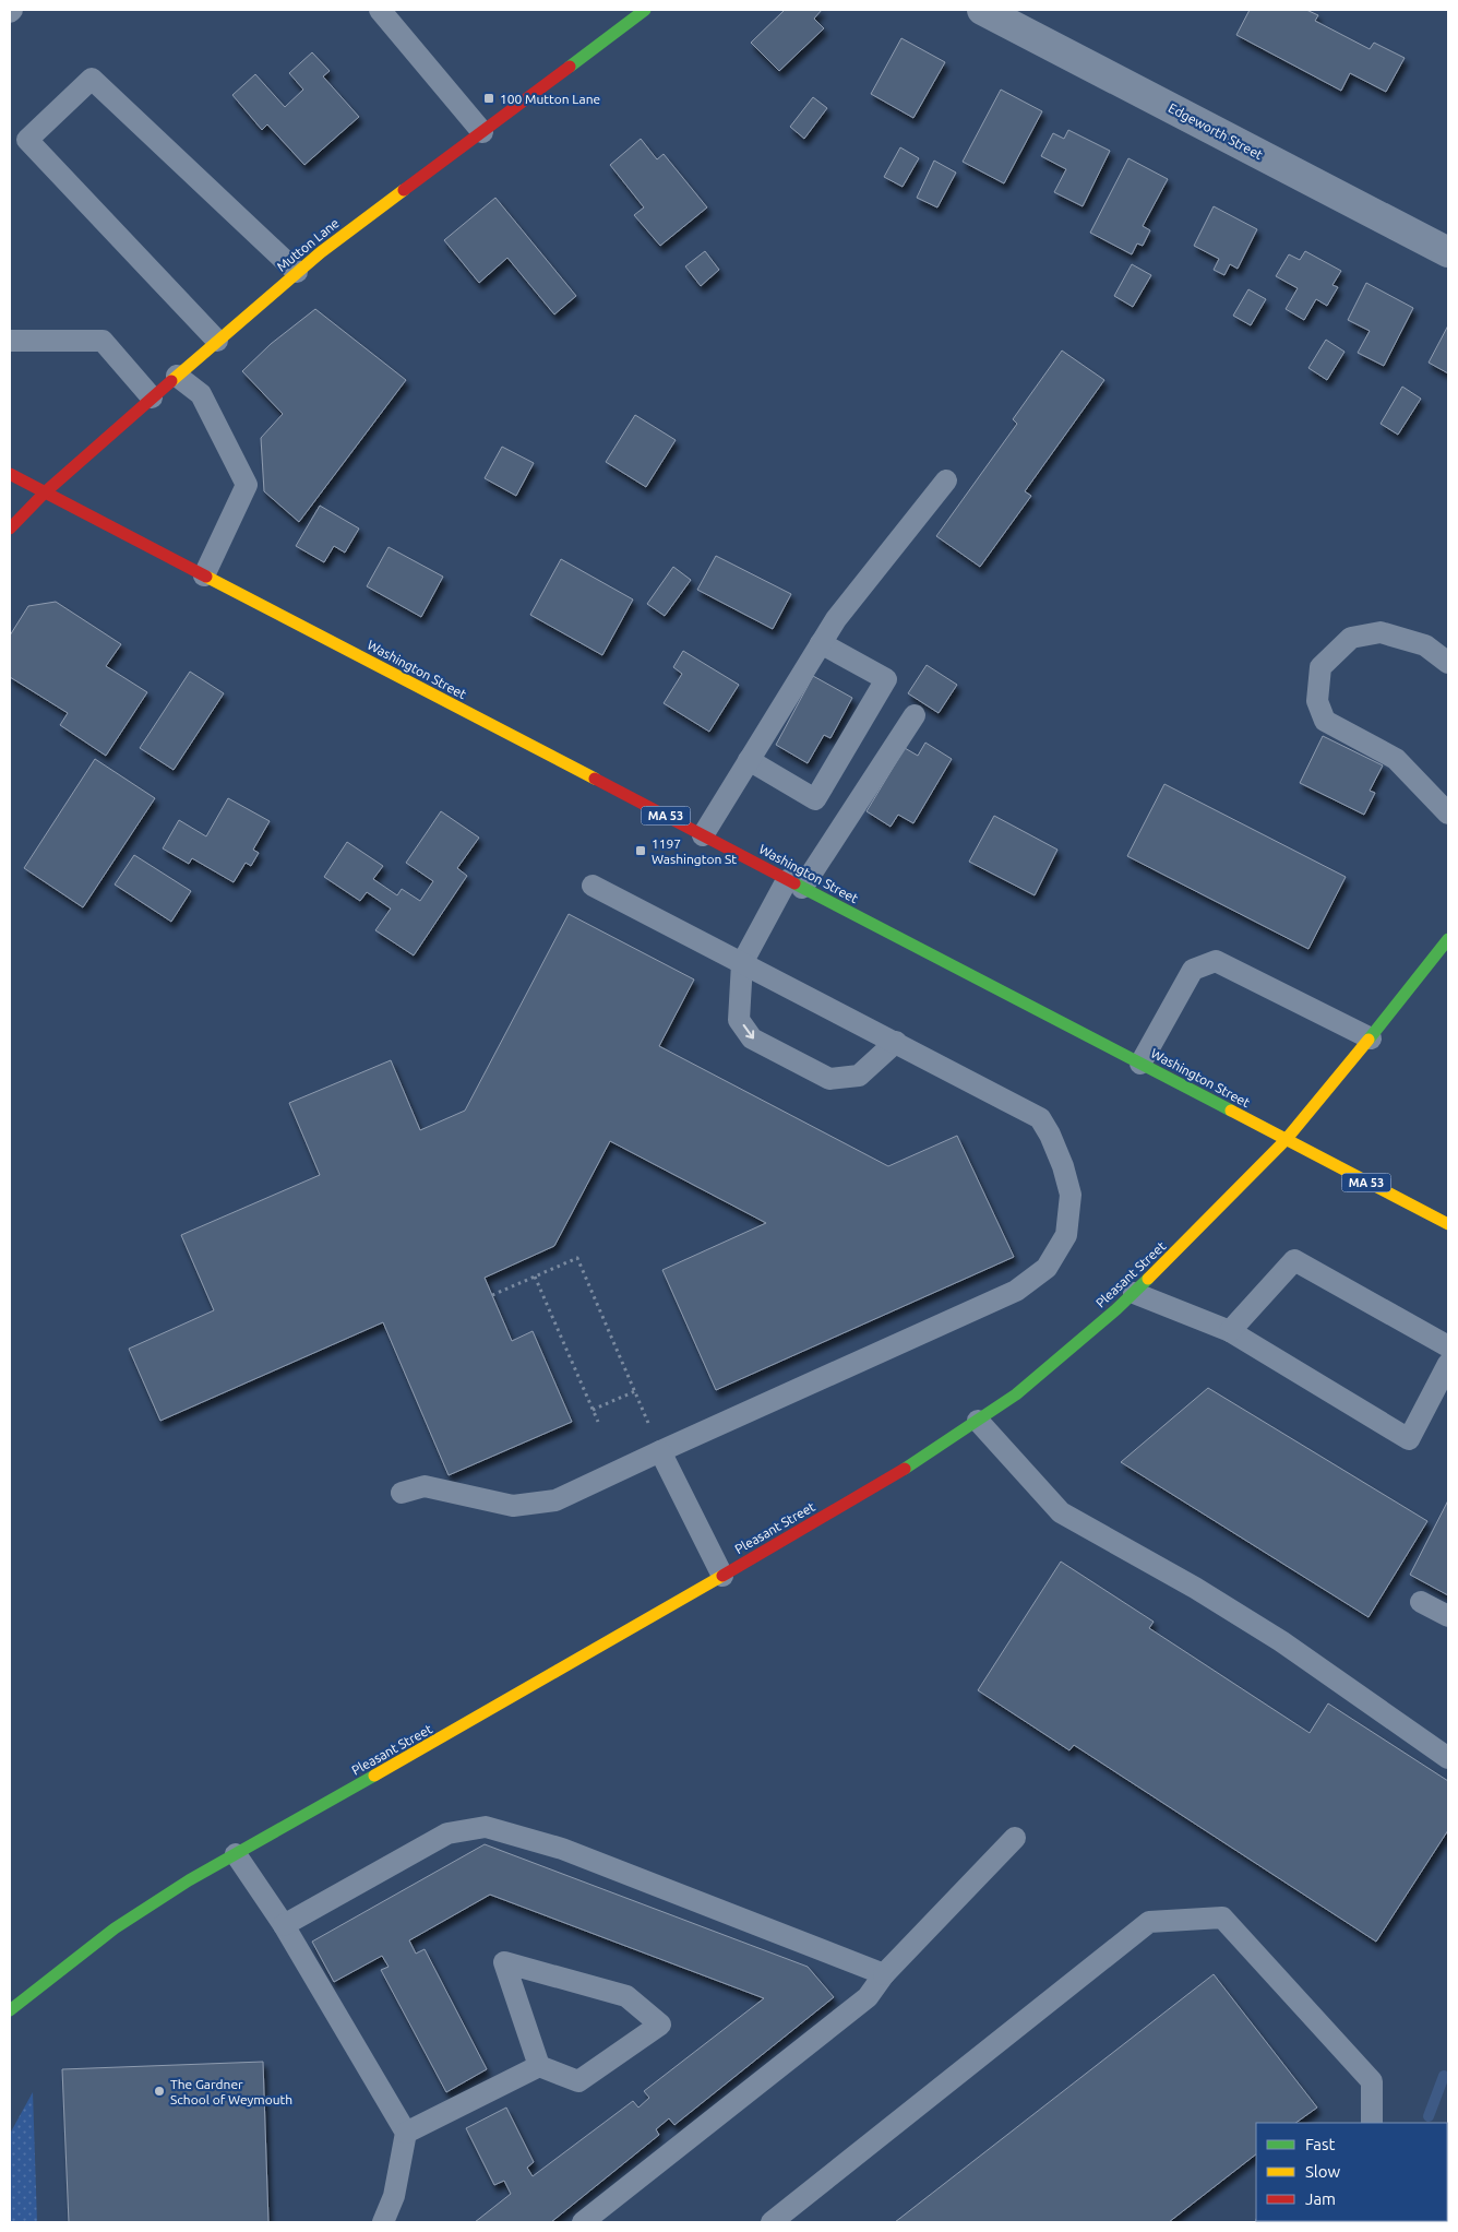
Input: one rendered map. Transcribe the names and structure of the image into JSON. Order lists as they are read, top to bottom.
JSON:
{
  "streets": {
    "main road": [
      "Mutton Lane",
      "Washington Street",
      "MA 53",
      "Pleasant Street"
    ],
    "street": ["Edgeworth Street"]
  },
  "crossings": [
    ["Mutton Lane", "Washington Street"],
    ["Washington Street", "Pleasant Street"]
  ],
  "places": {
    "transit": ["100 Mutton Lane", "1197 Washington St"],
    "other": ["The Gardner School of Weymouth"]
  },
  "legend": ["Fast", "Slow", "Jam"]
}
